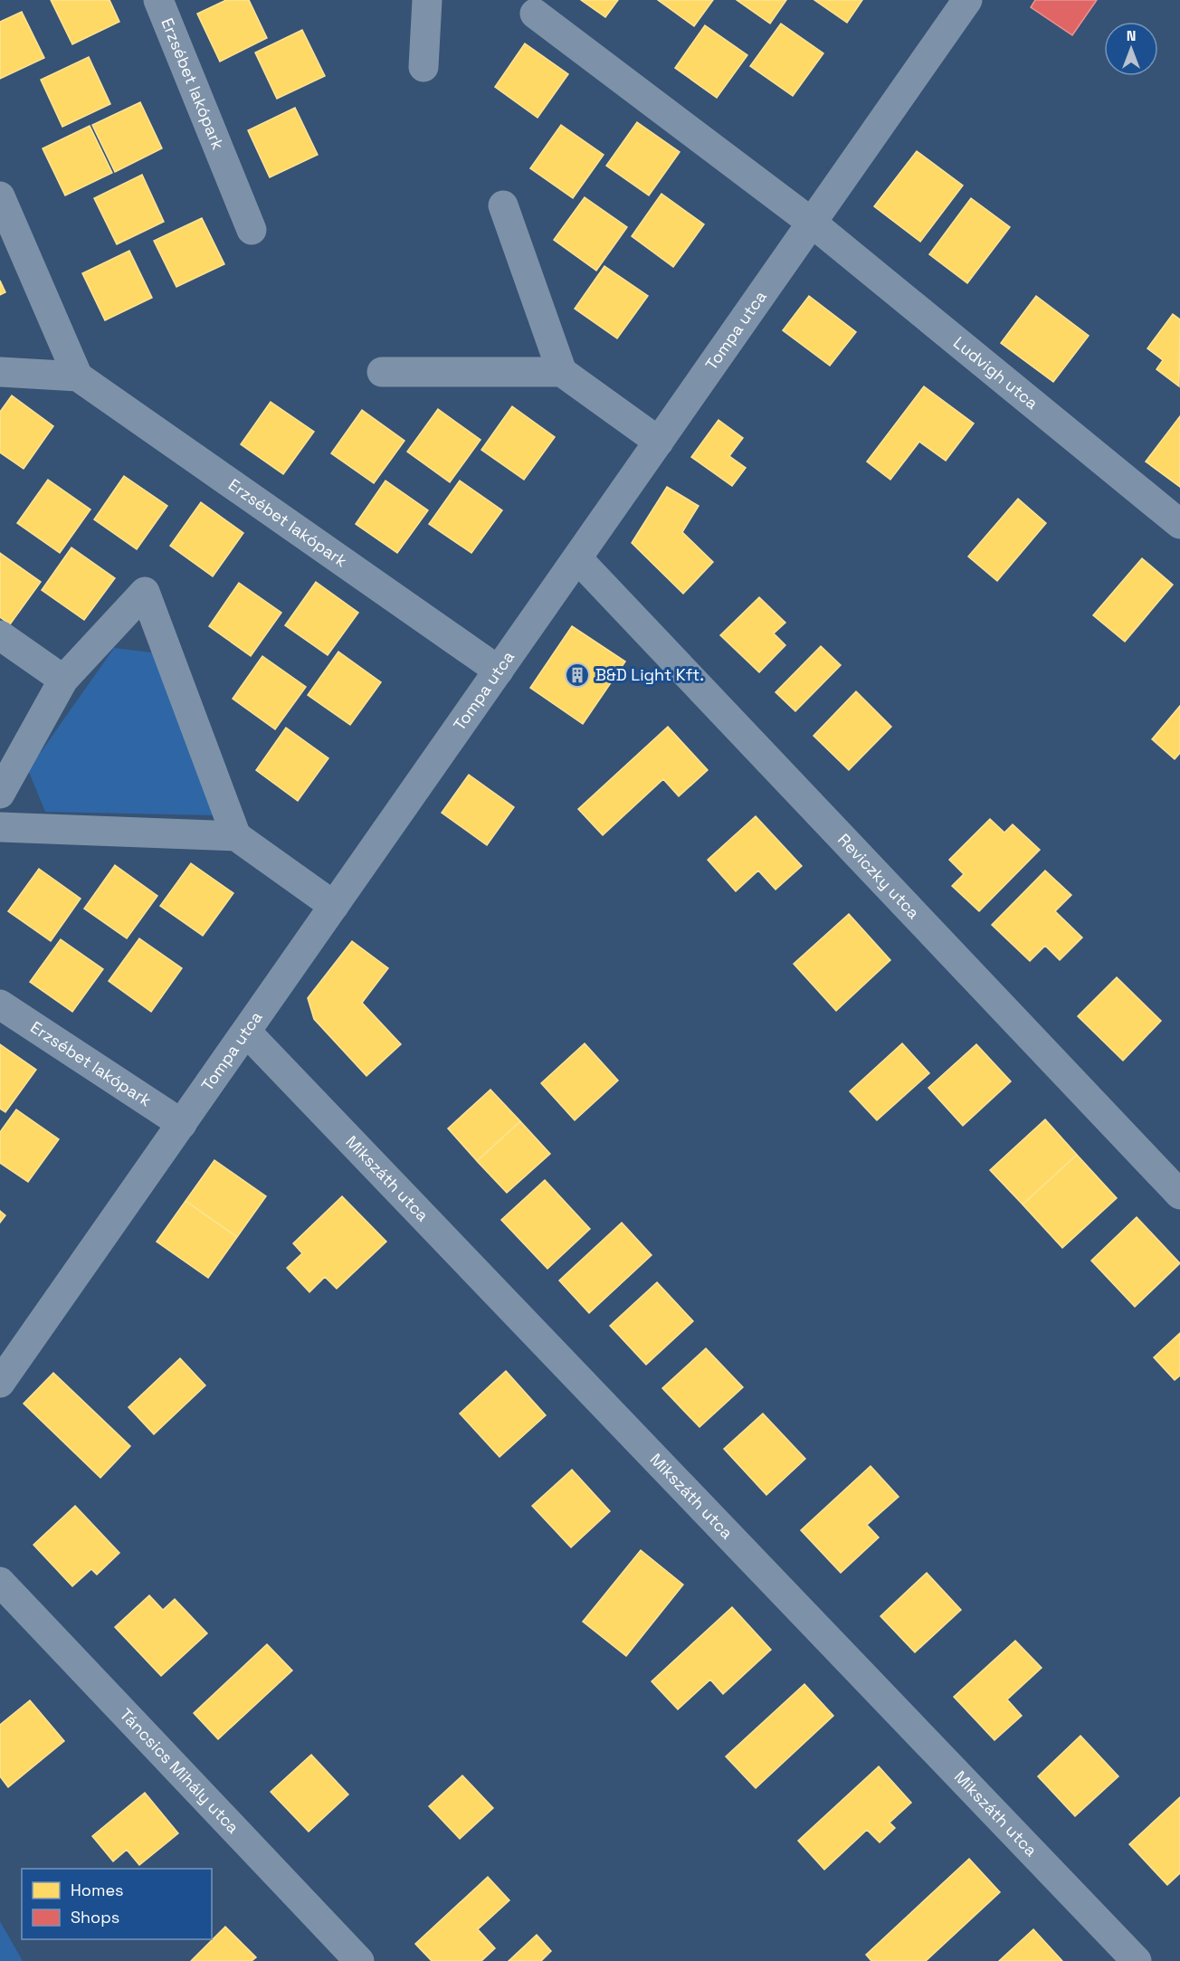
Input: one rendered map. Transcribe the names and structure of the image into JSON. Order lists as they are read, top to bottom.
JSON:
{
  "streets": {
    "street": [
      "Erzsébet lakópark",
      "Tompa utca",
      "Ludvigh utca",
      "Reviczky utca",
      "Mikszáth utca",
      "Táncsics Mihály utca"
    ]
  },
  "crossings": [
    ["Erzsébet lakópark", "Tompa utca"],
    ["Tompa utca", "Ludvigh utca"],
    ["Tompa utca", "Reviczky utca"],
    ["Tompa utca", "Mikszáth utca"]
  ],
  "places": {
    "building": ["B&D Light Kft."]
  },
  "legend": ["Homes", "Shops"],
  "north": "top"
}
